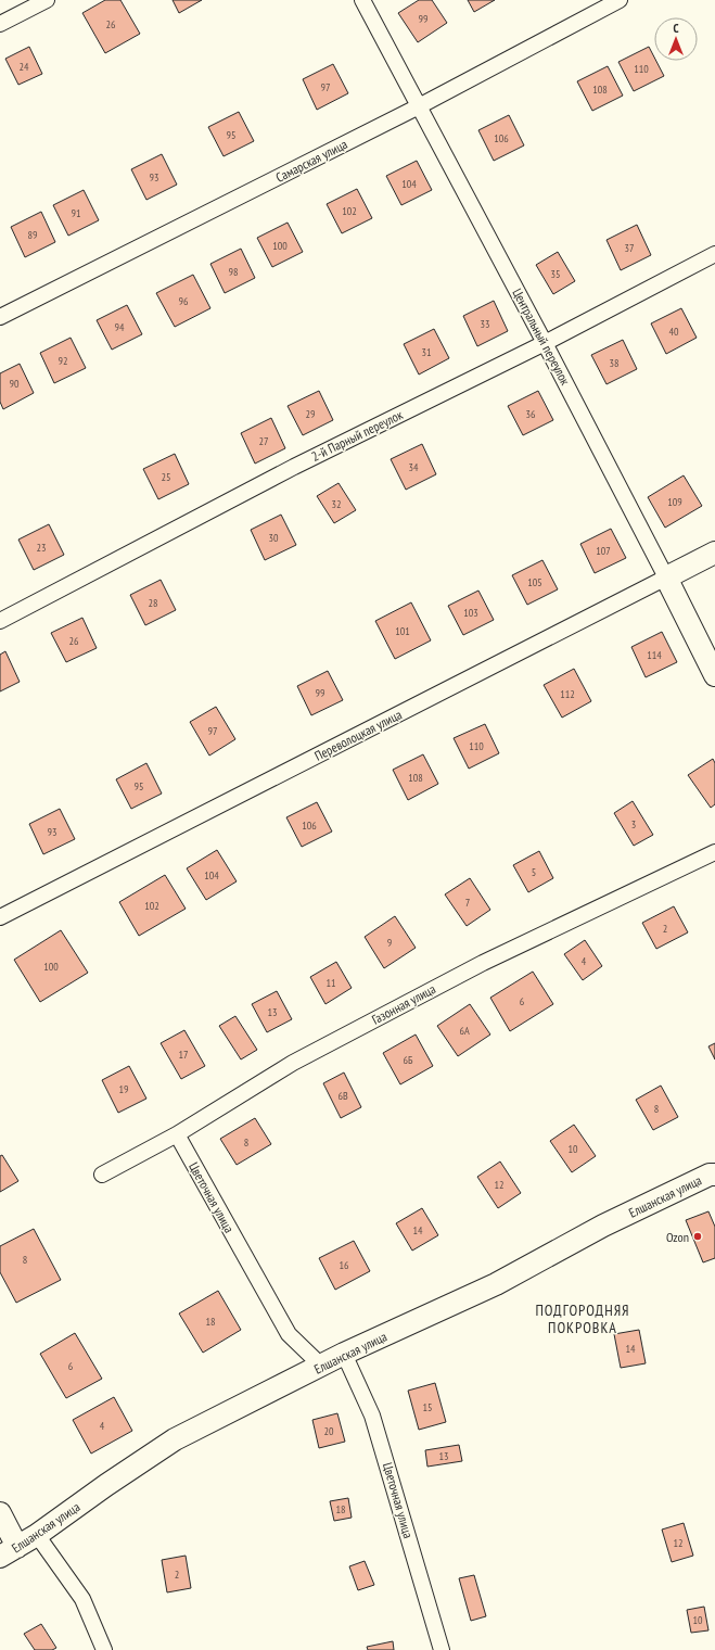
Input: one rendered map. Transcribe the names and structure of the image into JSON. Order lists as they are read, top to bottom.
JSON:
{
  "streets": {
    "street": [
      "Самарская улица",
      "Центральный переулок",
      "2-й Парный переулок",
      "Переволоцкая улица",
      "Газонная улица",
      "Елшанская улица",
      "Цветочная улица"
    ]
  },
  "crossings": [
    ["Самарская улица", "Центральный переулок"],
    ["Центральный переулок", "2-й Парный переулок"],
    ["Центральный переулок", "Переволоцкая улица"],
    ["Газонная улица", "Цветочная улица"],
    ["Елшанская улица", "Цветочная улица"]
  ],
  "districts": ["ПОДГОРОДНЯЯ ПОКРОВКА"],
  "places": ["Ozon"],
  "house_numbers": [
    "99",
    "26",
    "24",
    "110",
    "97",
    "108",
    "95",
    "106",
    "93",
    "104",
    "102",
    "91",
    "89",
    "100",
    "37",
    "98",
    "35",
    "96",
    "33",
    "94",
    "40",
    "31",
    "92",
    "38",
    "90",
    "29",
    "36",
    "27",
    "34",
    "25",
    "109",
    "32",
    "30",
    "23",
    "107",
    "105",
    "28",
    "103",
    "101",
    "26",
    "114",
    "99",
    "112",
    "97",
    "110",
    "108",
    "95",
    "3",
    "106",
    "93",
    "5",
    "104",
    "7",
    "102",
    "2",
    "9",
    "4",
    "100",
    "11",
    "6",
    "13",
    "6А",
    "17",
    "6Б",
    "19",
    "6В",
    "8",
    "8",
    "10",
    "12",
    "14",
    "8",
    "16",
    "18",
    "14",
    "6",
    "15",
    "4",
    "20",
    "13",
    "18",
    "12",
    "2",
    "10"
  ],
  "north": "top"
}
